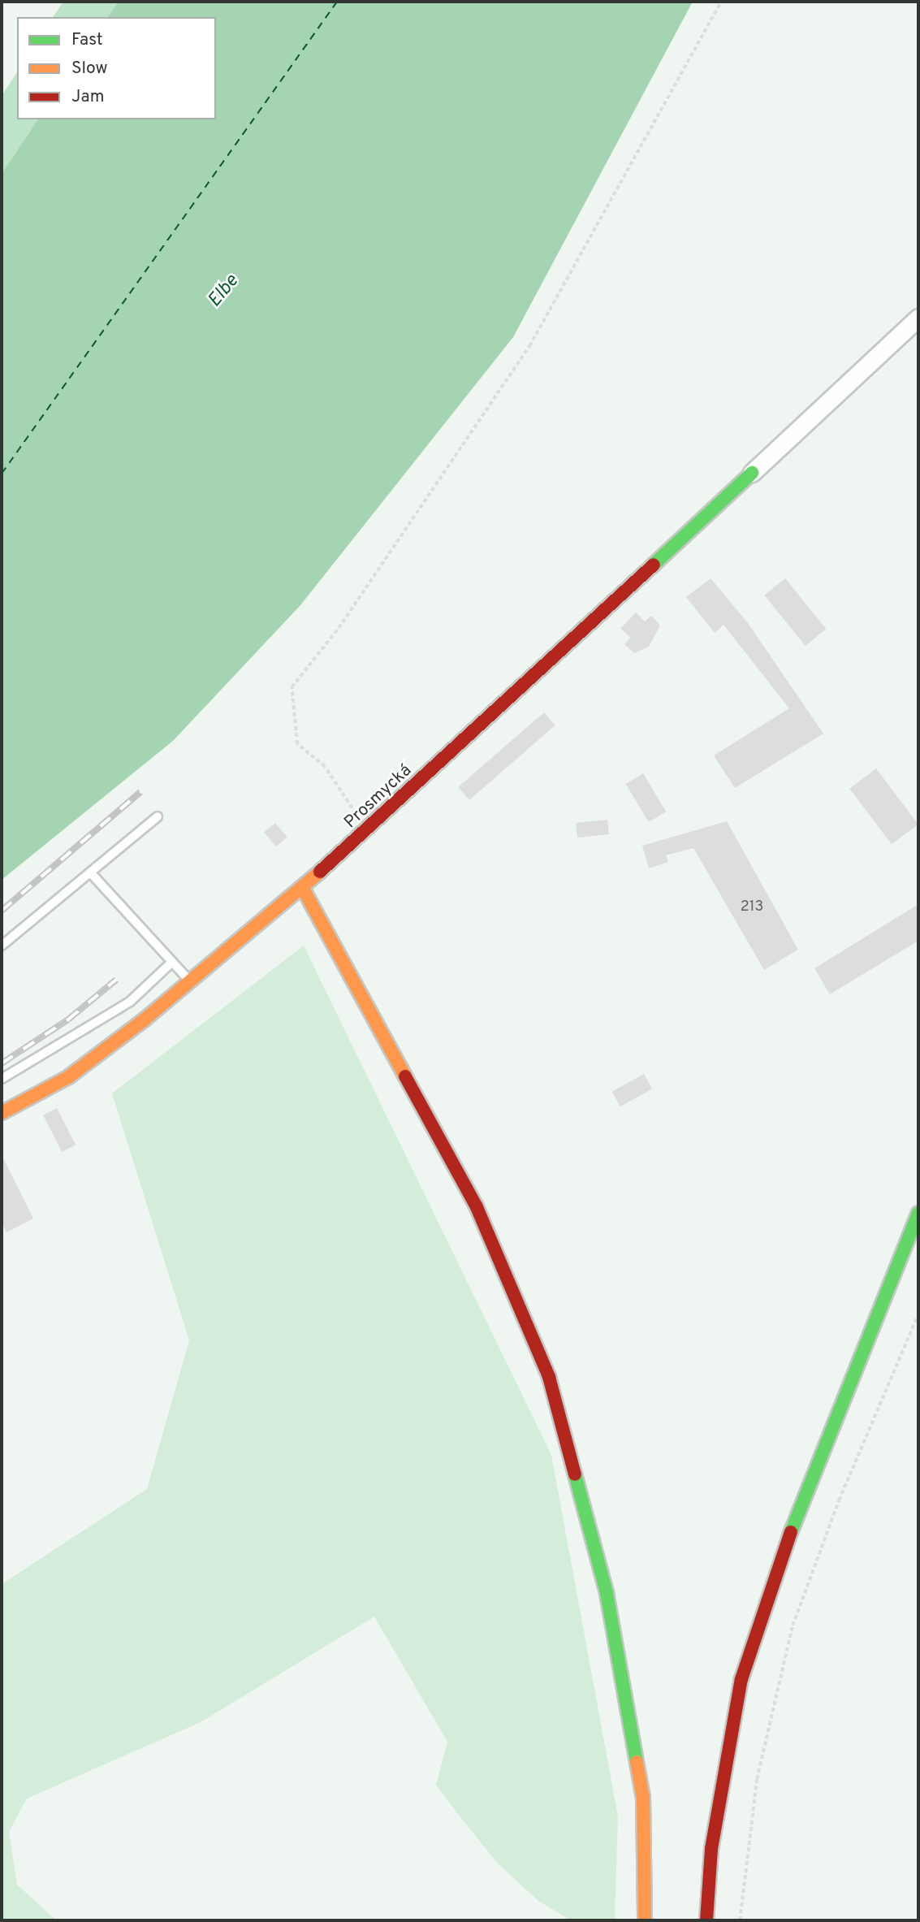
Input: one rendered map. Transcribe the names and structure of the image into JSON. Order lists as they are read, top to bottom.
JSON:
{
  "streets": {
    "street": ["Prosmycká"]
  },
  "water": ["Elbe"],
  "house_numbers": ["213"],
  "legend": ["Fast", "Slow", "Jam"]
}
